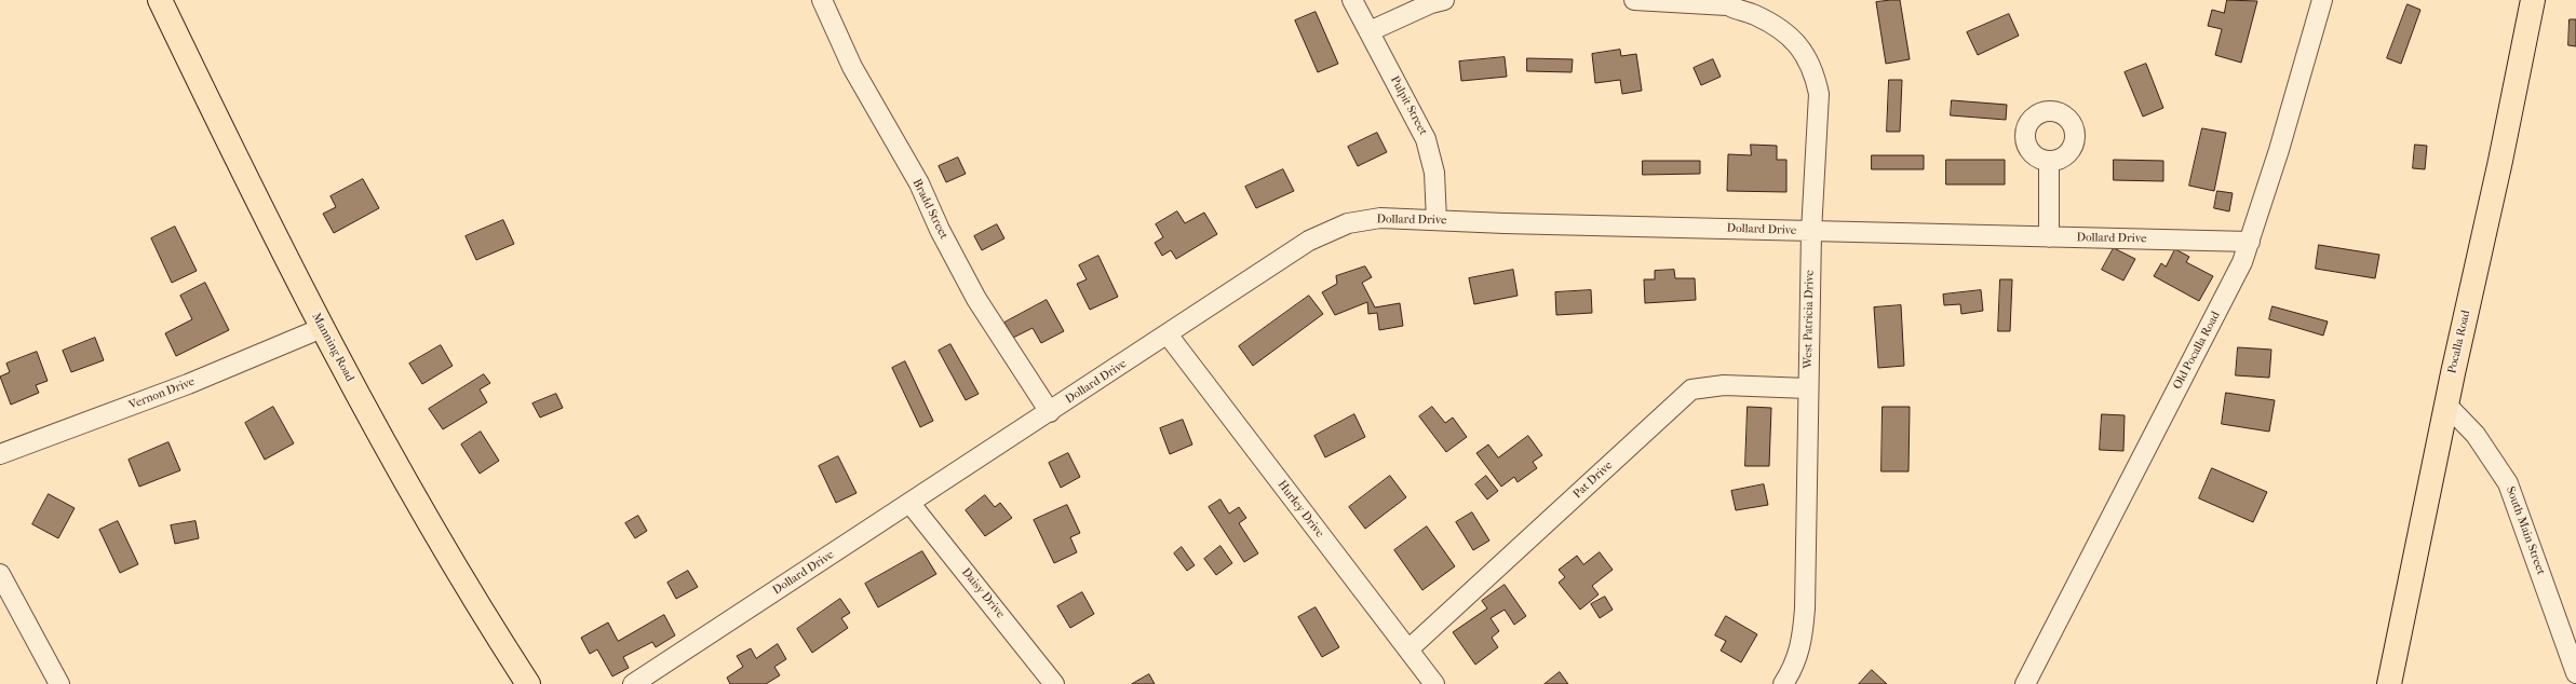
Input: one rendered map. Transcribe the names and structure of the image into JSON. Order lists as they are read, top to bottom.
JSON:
{
  "streets": {
    "main road": ["Pocalla Road", "Manning Road"],
    "street": [
      "Pulpit Street",
      "Bradd Street",
      "Dollard Drive",
      "West Patricia Drive",
      "Old Pocalla Road",
      "Vernon Drive",
      "Pat Drive",
      "Hurley Drive",
      "South Main Street",
      "Daisy Drive"
    ]
  },
  "crossings": [
    ["Pulpit Street", "Dollard Drive"],
    ["Bradd Street", "Dollard Drive"],
    ["Dollard Drive", "West Patricia Drive"],
    ["Dollard Drive", "Old Pocalla Road"],
    ["Dollard Drive", "Hurley Drive"],
    ["Dollard Drive", "Daisy Drive"],
    ["West Patricia Drive", "Pat Drive"],
    ["Pocalla Road", "South Main Street"],
    ["Manning Road", "Vernon Drive"],
    ["Pat Drive", "Hurley Drive"]
  ]
}
